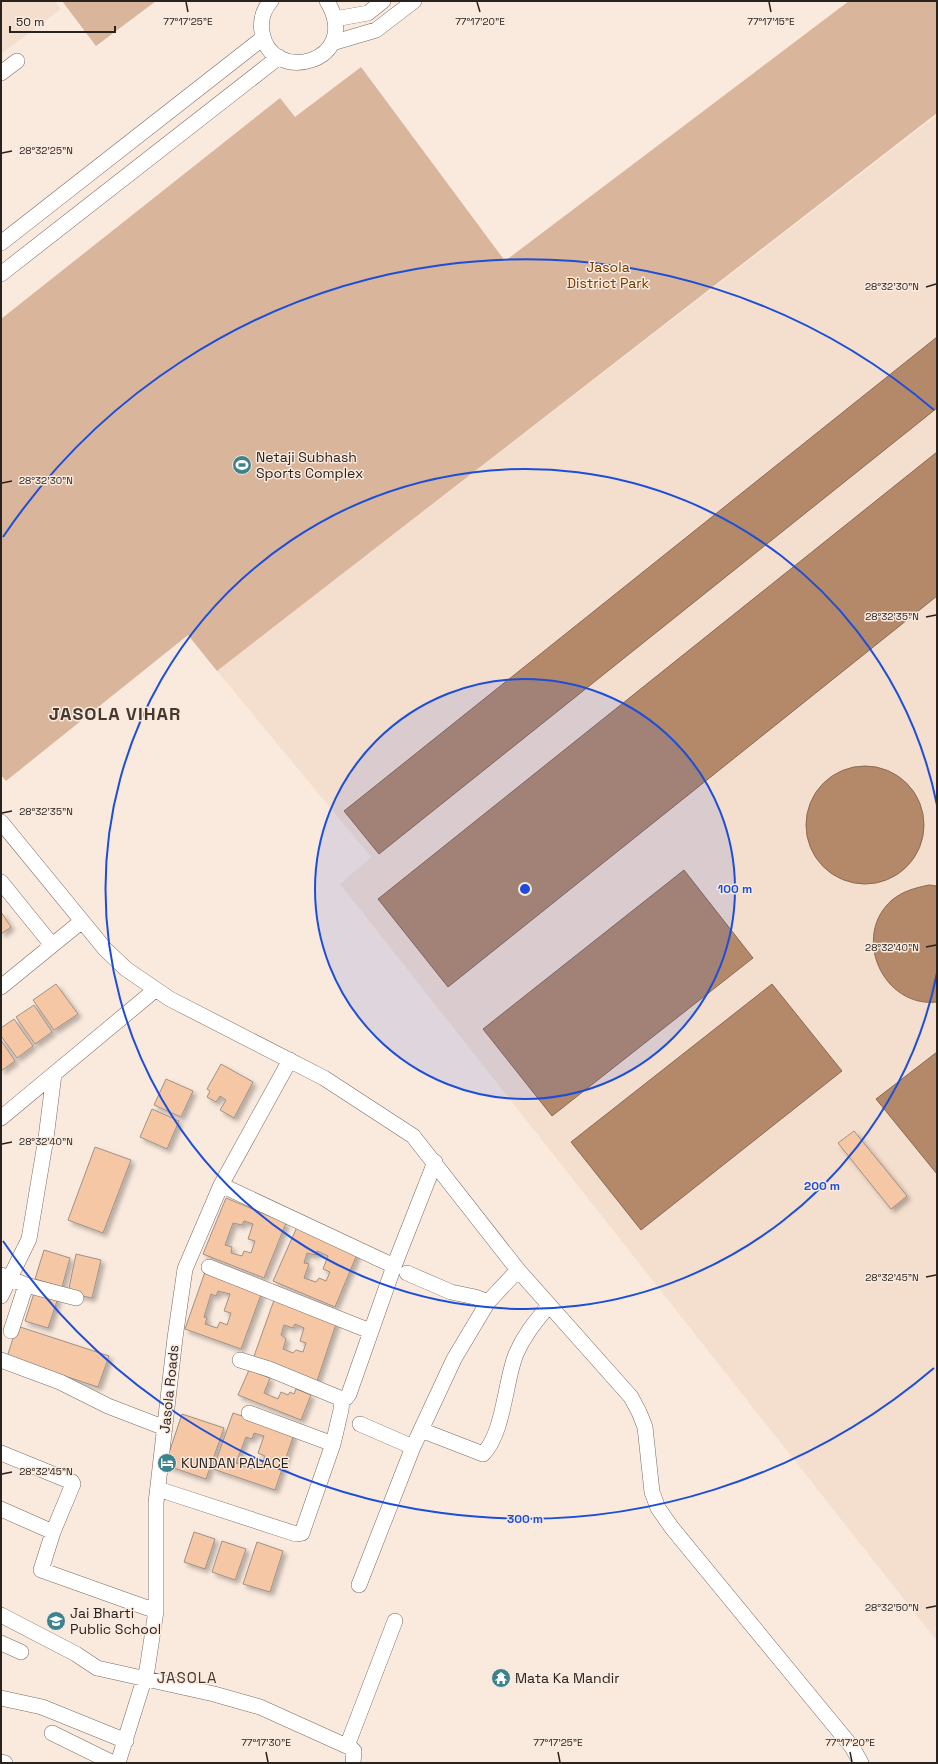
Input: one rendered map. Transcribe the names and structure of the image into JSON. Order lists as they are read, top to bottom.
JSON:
{
  "streets": {
    "street": ["Jasola Roads"]
  },
  "districts": ["JASOLA VIHAR", "JASOLA"],
  "parks": ["Jasola District Park"],
  "places": {
    "sports": ["Netaji Subhash Sports Complex"],
    "hotel": ["KUNDAN PALACE"],
    "school or university": ["Jai Bharti Public School"],
    "temple": ["Mata Ka Mandir"]
  },
  "scale_bar": "50 m",
  "coordinates": [
    "77°17'25\"E",
    "77°17'20\"E",
    "77°17'15\"E",
    "28°32'25\"N",
    "28°32'30\"N",
    "28°32'35\"N",
    "28°32'40\"N",
    "28°32'45\"N",
    "28°32'50\"N",
    "77°17'30\"E"
  ],
  "rings": ["100 m", "200 m", "300 m"]
}
